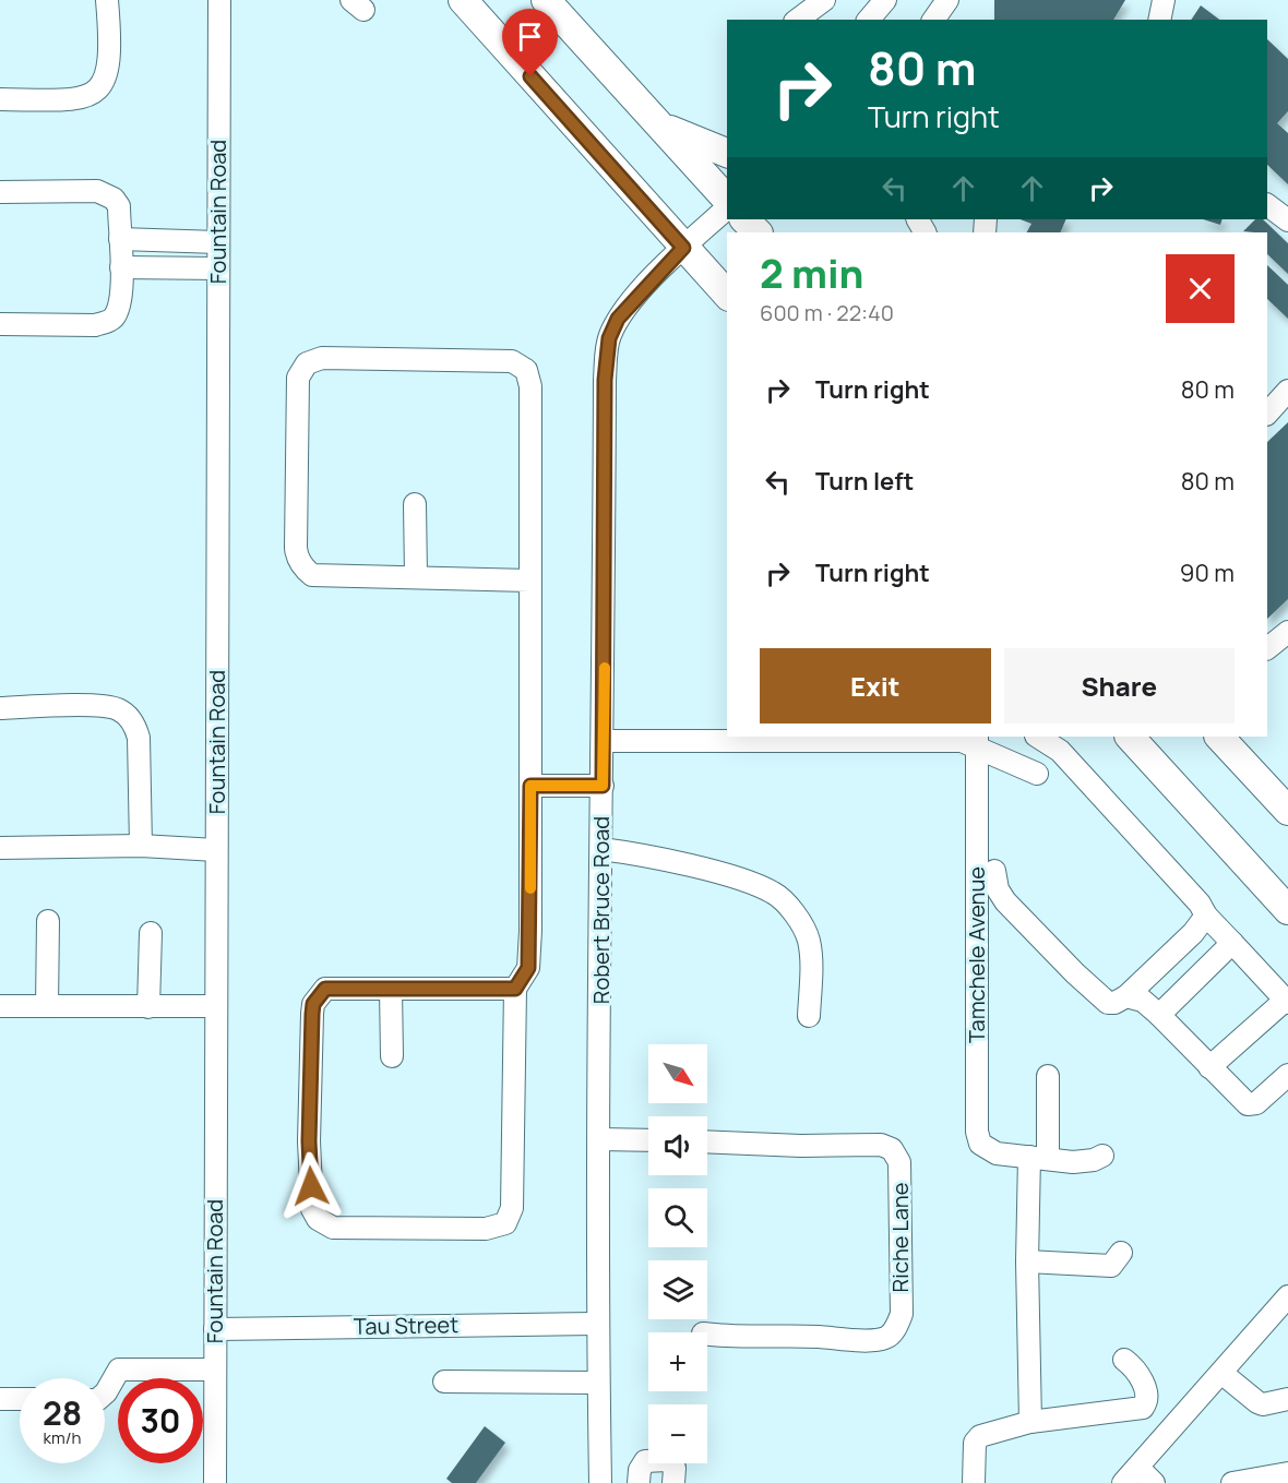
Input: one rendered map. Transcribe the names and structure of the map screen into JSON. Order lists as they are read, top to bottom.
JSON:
{
  "streets": {
    "street": [
      "Fountain Road",
      "Robert Bruce Road",
      "Tamchele Avenue",
      "Riche Lane",
      "Tau Street"
    ]
  },
  "crossings": [
    ["Fountain Road", "Tau Street"],
    ["Robert Bruce Road", "Tau Street"]
  ],
  "north": "bottom right",
  "page": {
    "turn": ["80 m", "Turn right"],
    "heading": ["2 min", "600 m · 22:40"],
    "list": [
      {
        "name": "Turn right",
        "value": "80 m"
      },
      {
        "name": "Turn left",
        "value": "80 m"
      },
      {
        "name": "Turn right",
        "value": "90 m"
      }
    ],
    "buttons": ["Exit", "Share"],
    "map_buttons": ["+", "−"],
    "speed": "28 km/h",
    "limit": "30"
  }
}
